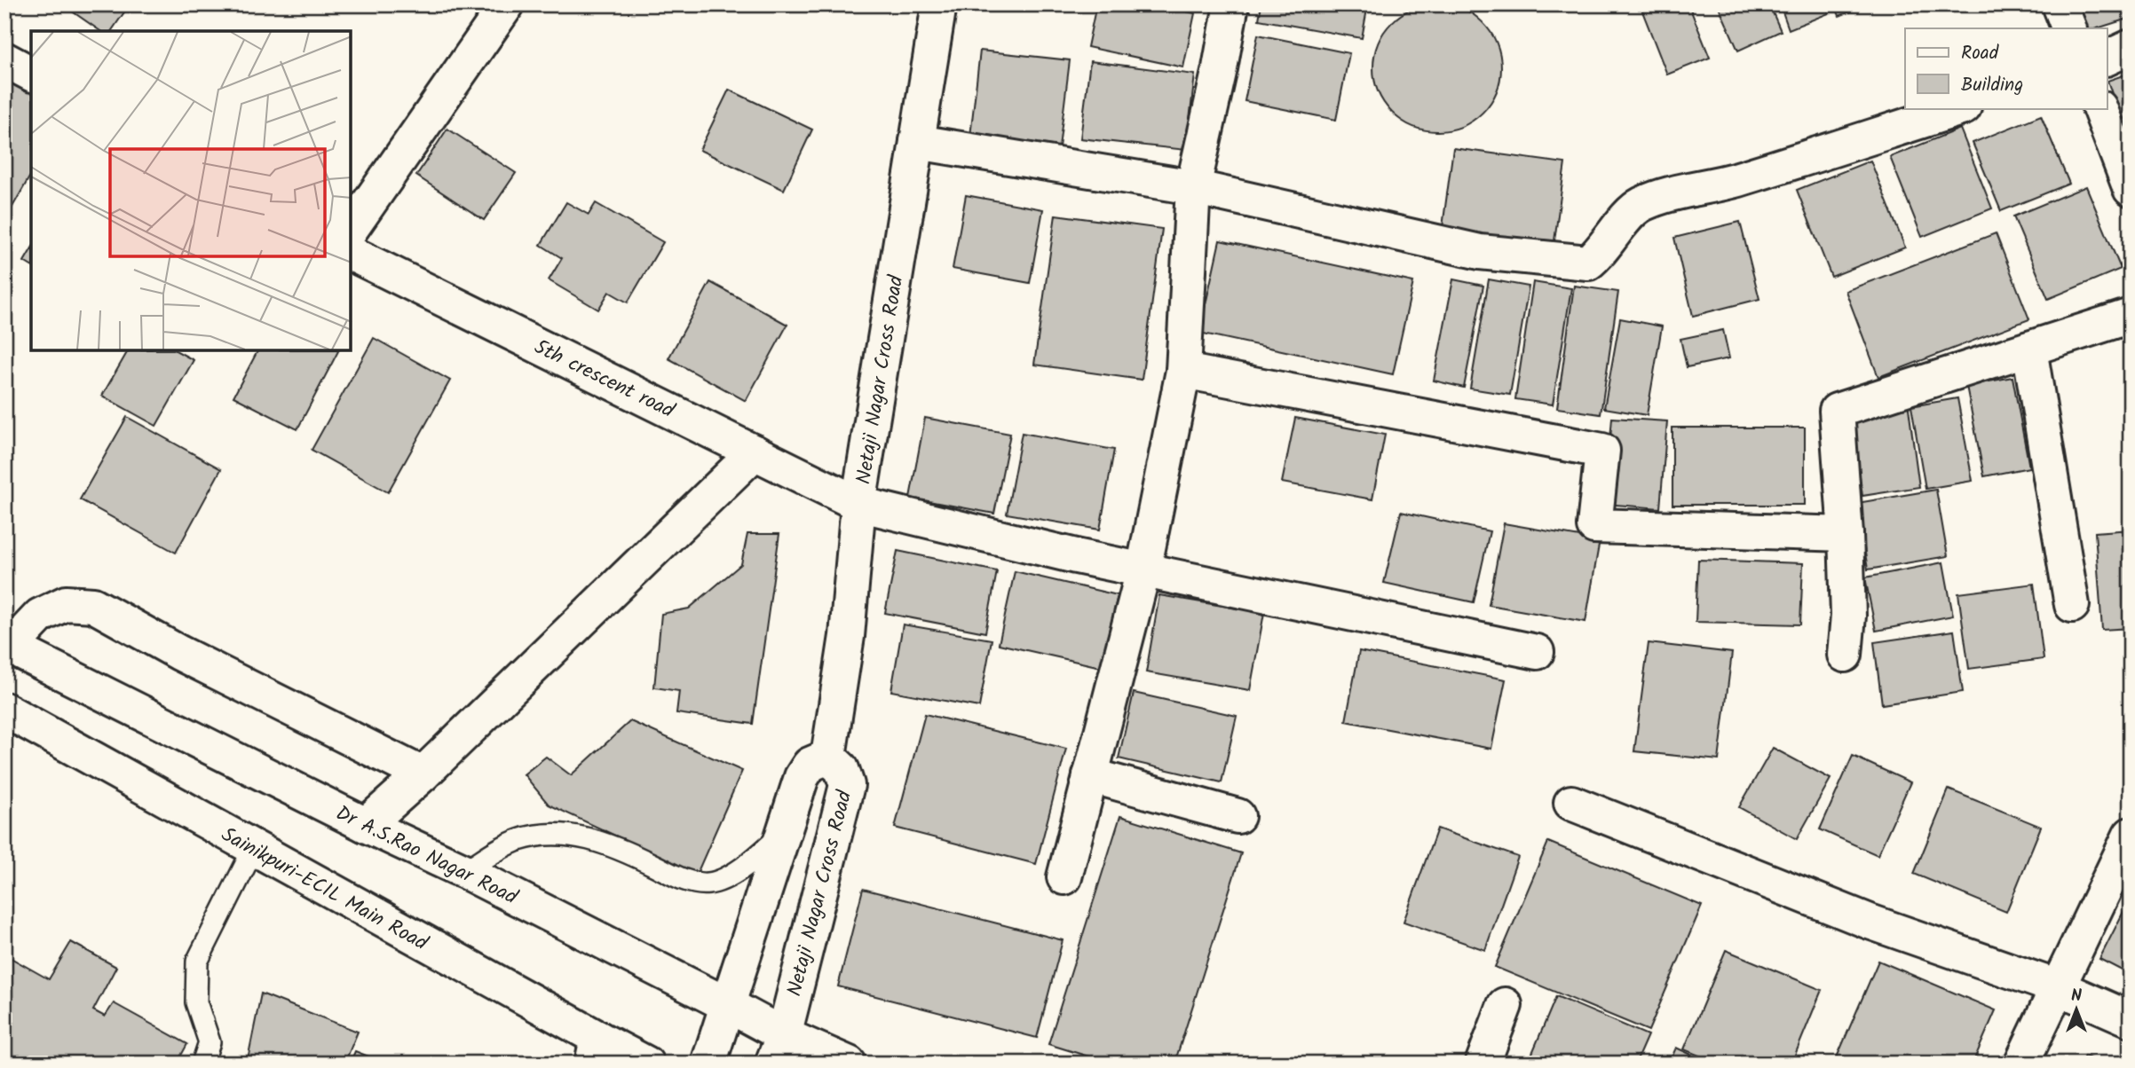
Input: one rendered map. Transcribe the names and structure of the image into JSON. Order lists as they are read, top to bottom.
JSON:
{
  "streets": {
    "street": [
      "5th crescent road",
      "Netaji Nagar Cross Road",
      "Dr A.S.Rao Nagar Road",
      "Sainikpuri-ECIL Main Road"
    ]
  },
  "crossings": [
    ["5th crescent road", "Netaji Nagar Cross Road"],
    ["Netaji Nagar Cross Road", "Dr A.S.Rao Nagar Road"]
  ],
  "legend": ["Road", "Building"],
  "north": "top"
}
